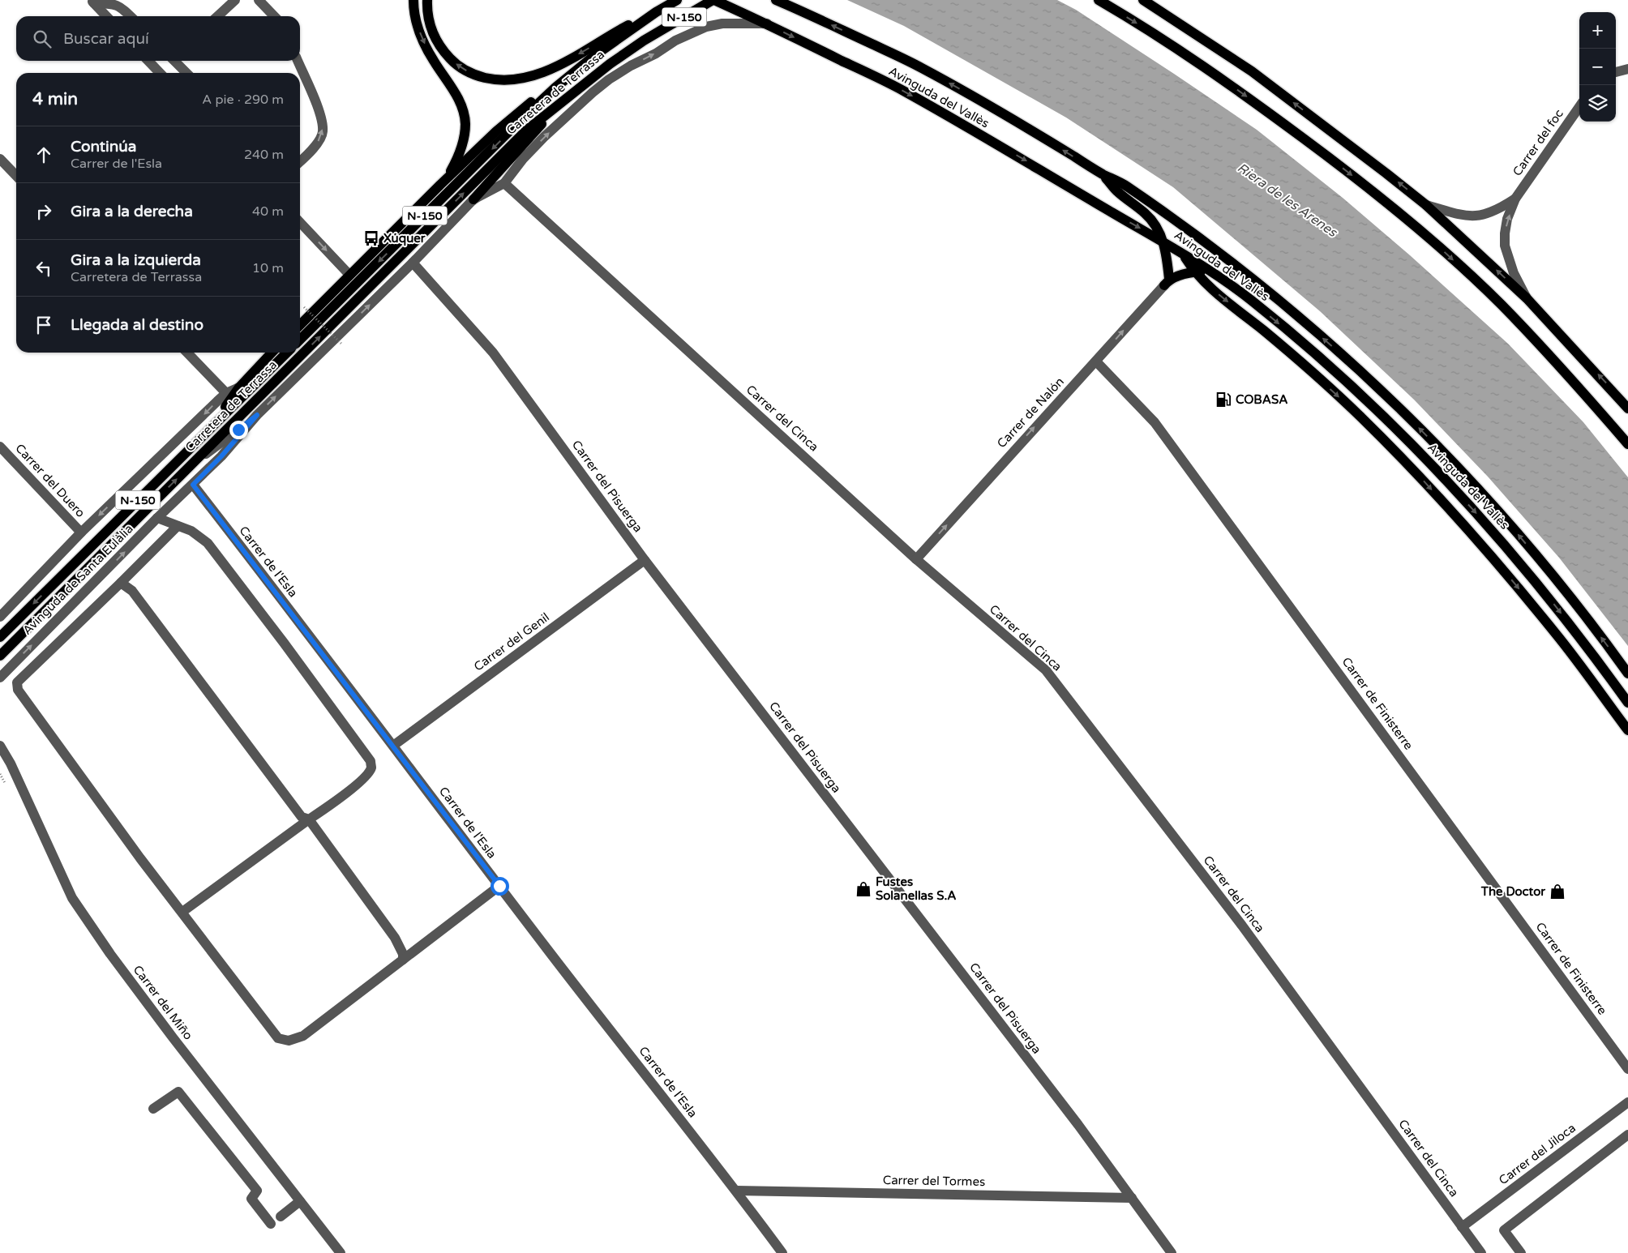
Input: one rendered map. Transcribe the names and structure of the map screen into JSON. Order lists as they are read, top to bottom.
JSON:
{
  "streets": {
    "main road": ["N-150", "Carretera de Terrassa", "Avinguda del Vallès"],
    "street": [
      "Carrer del foc",
      "Carrer de Nalón",
      "Carrer del Cinca",
      "Carrer del Duero",
      "Carrer del Pisuerga",
      "Carrer de l'Esla",
      "Avinguda de Santa Eulàlia",
      "Carrer del Genil",
      "Carrer de Finisterre",
      "Carrer del Miño",
      "Carrer del Jiloca",
      "Carrer del Tormes"
    ]
  },
  "crossings": [
    ["Carretera de Terrassa", "Avinguda del Vallès"],
    ["Carretera de Terrassa", "Avinguda de Santa Eulàlia"],
    ["Avinguda del Vallès", "Avinguda de Santa Eulàlia"],
    ["Carrer de Nalón", "Carrer del Cinca"],
    ["Carrer de Nalón", "Carrer de Finisterre"],
    ["Carrer del Cinca", "Avinguda de Santa Eulàlia"],
    ["Carrer del Cinca", "Carrer del Jiloca"],
    ["Carrer del Pisuerga", "Avinguda de Santa Eulàlia"],
    ["Carrer del Pisuerga", "Carrer del Genil"],
    ["Carrer del Pisuerga", "Carrer del Tormes"],
    ["Carrer de l'Esla", "Avinguda de Santa Eulàlia"],
    ["Carrer de l'Esla", "Carrer del Genil"],
    ["Carrer de l'Esla", "Carrer del Tormes"]
  ],
  "one_way": ["Carrer de Nalón"],
  "water": ["Riera de les Arenes"],
  "places": {
    "bus stop": ["Xúquer"],
    "fuel station": ["COBASA"],
    "shop": ["Fustes Solanellas S.A", "The Doctor"]
  },
  "page": {
    "map_buttons": ["+", "−"],
    "search": "Buscar aquí",
    "heading": ["4 min", "A pie · 290 m"],
    "list": [
      ["Continúa", "Carrer de l'Esla", "240 m"],
      ["Gira a la derecha", "40 m"],
      ["Gira a la izquierda", "Carretera de Terrassa", "10 m"],
      "Llegada al destino"
    ]
  }
}
